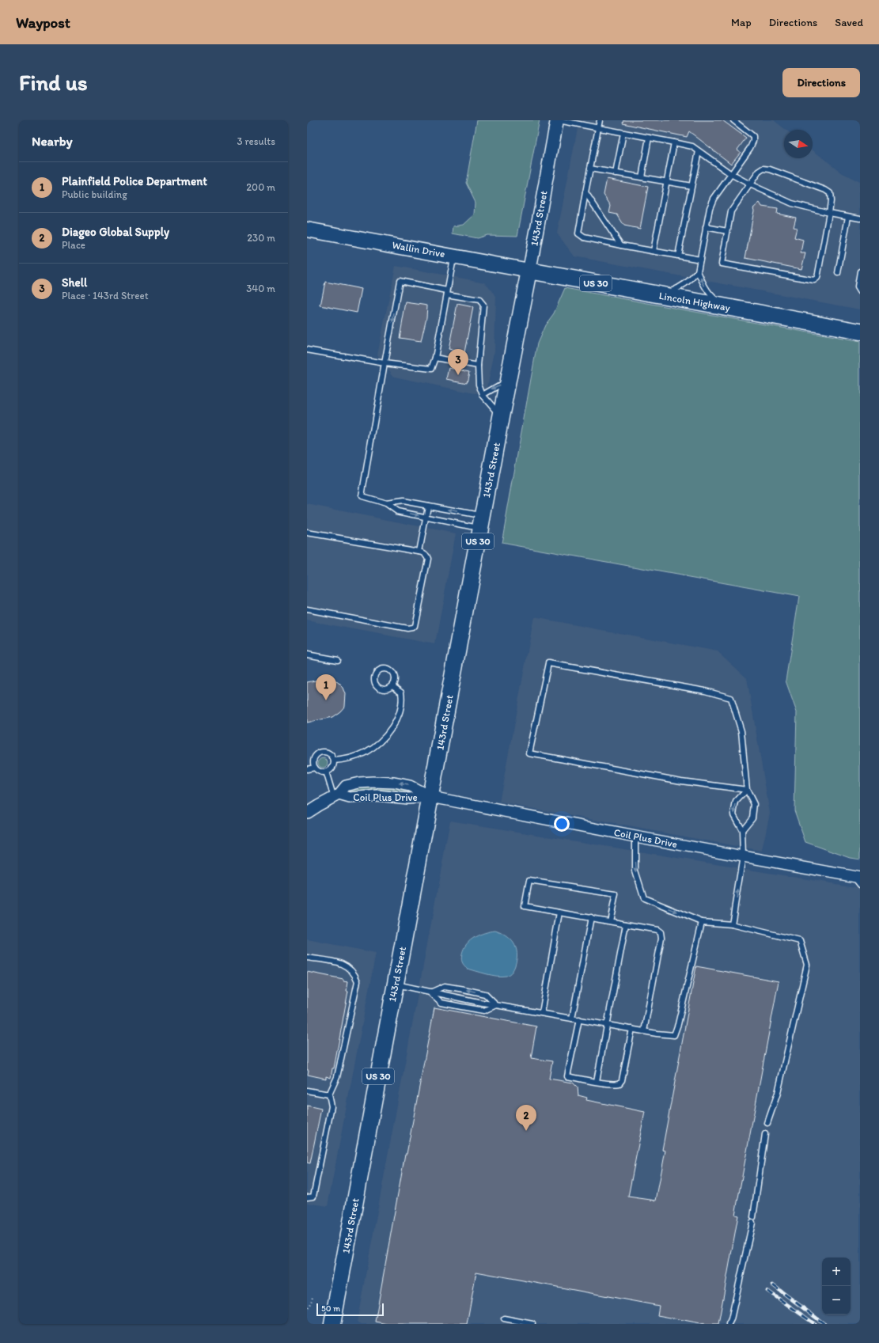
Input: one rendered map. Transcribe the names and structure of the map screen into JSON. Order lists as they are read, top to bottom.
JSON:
{
  "streets": {
    "main road": [
      "143rd Street",
      "Wallin Drive",
      "US 30",
      "Lincoln Highway"
    ],
    "street": ["Coil Plus Drive"]
  },
  "crossings": [
    ["143rd Street", "Wallin Drive"],
    ["143rd Street", "Lincoln Highway"],
    ["143rd Street", "Coil Plus Drive"],
    ["Wallin Drive", "Lincoln Highway"]
  ],
  "scale_bar": "50 m",
  "north": "right",
  "page": {
    "header": "Waypost",
    "nav": ["Map", "Directions", "Saved"],
    "buttons": "Directions",
    "title": "Find us",
    "heading": ["Nearby", "3 results"],
    "list": [
      {
        "mark": "1",
        "name": "Plainfield Police Department",
        "note": "Public building",
        "value": "200 m"
      },
      {
        "mark": "2",
        "name": "Diageo Global Supply",
        "note": "Place",
        "value": "230 m"
      },
      {
        "mark": "3",
        "name": "Shell",
        "note": "Place · 143rd Street",
        "value": "340 m"
      }
    ],
    "pins": ["3", "1", "2"],
    "map_buttons": ["+", "−"],
    "scale": "50 m"
  }
}
